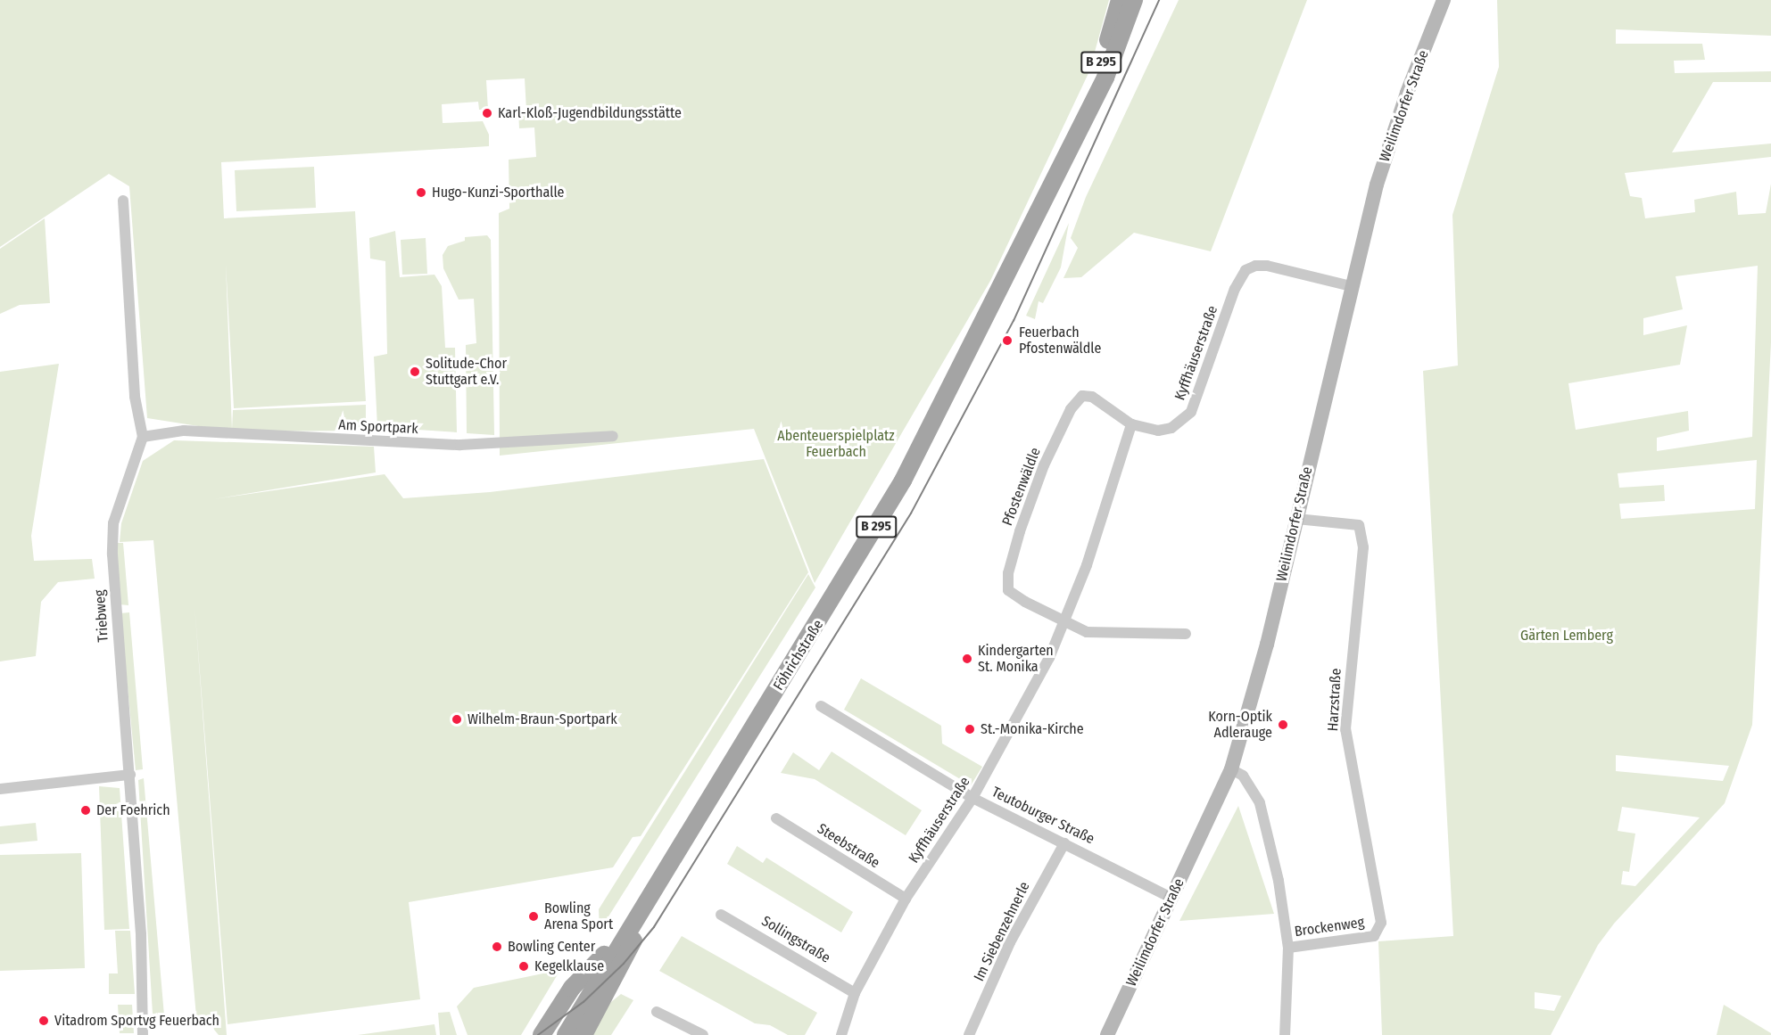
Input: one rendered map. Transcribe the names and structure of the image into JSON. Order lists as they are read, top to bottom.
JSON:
{
  "streets": {
    "main road": ["B 295", "Föhrichstraße"],
    "street": [
      "Weilimdorfer Straße",
      "Kyffhäuserstraße",
      "Am Sportpark",
      "Pfostenwäldle",
      "Triebweg",
      "Harzstraße",
      "Teutoburger Straße",
      "Steebstraße",
      "Brockenweg",
      "Im Siebenzehnerle",
      "Sollingstraße"
    ]
  },
  "crossings": [
    ["B 295", "Föhrichstraße"],
    ["Weilimdorfer Straße", "Kyffhäuserstraße"],
    ["Weilimdorfer Straße", "Harzstraße"],
    ["Weilimdorfer Straße", "Teutoburger Straße"],
    ["Kyffhäuserstraße", "Pfostenwäldle"],
    ["Kyffhäuserstraße", "Teutoburger Straße"],
    ["Kyffhäuserstraße", "Steebstraße"],
    ["Kyffhäuserstraße", "Sollingstraße"],
    ["Am Sportpark", "Triebweg"],
    ["Harzstraße", "Brockenweg"],
    ["Teutoburger Straße", "Im Siebenzehnerle"]
  ],
  "parks": ["Abenteuerspielplatz Feuerbach", "Gärten Lemberg"],
  "places": [
    "Karl-Kloß-Jugendbildungsstätte",
    "Hugo-Kunzi-Sporthalle",
    "Feuerbach Pfostenwäldle",
    "Solitude-Chor Stuttgart e.V.",
    "Kindergarten St. Monika",
    "Wilhelm-Braun-Sportpark",
    "Korn-Optik Adlerauge",
    "St.-Monika-Kirche",
    "Der Foehrich",
    "Bowling Arena Sport",
    "Bowling Center",
    "Kegelklause",
    "Vitadrom Sportvg Feuerbach"
  ]
}
